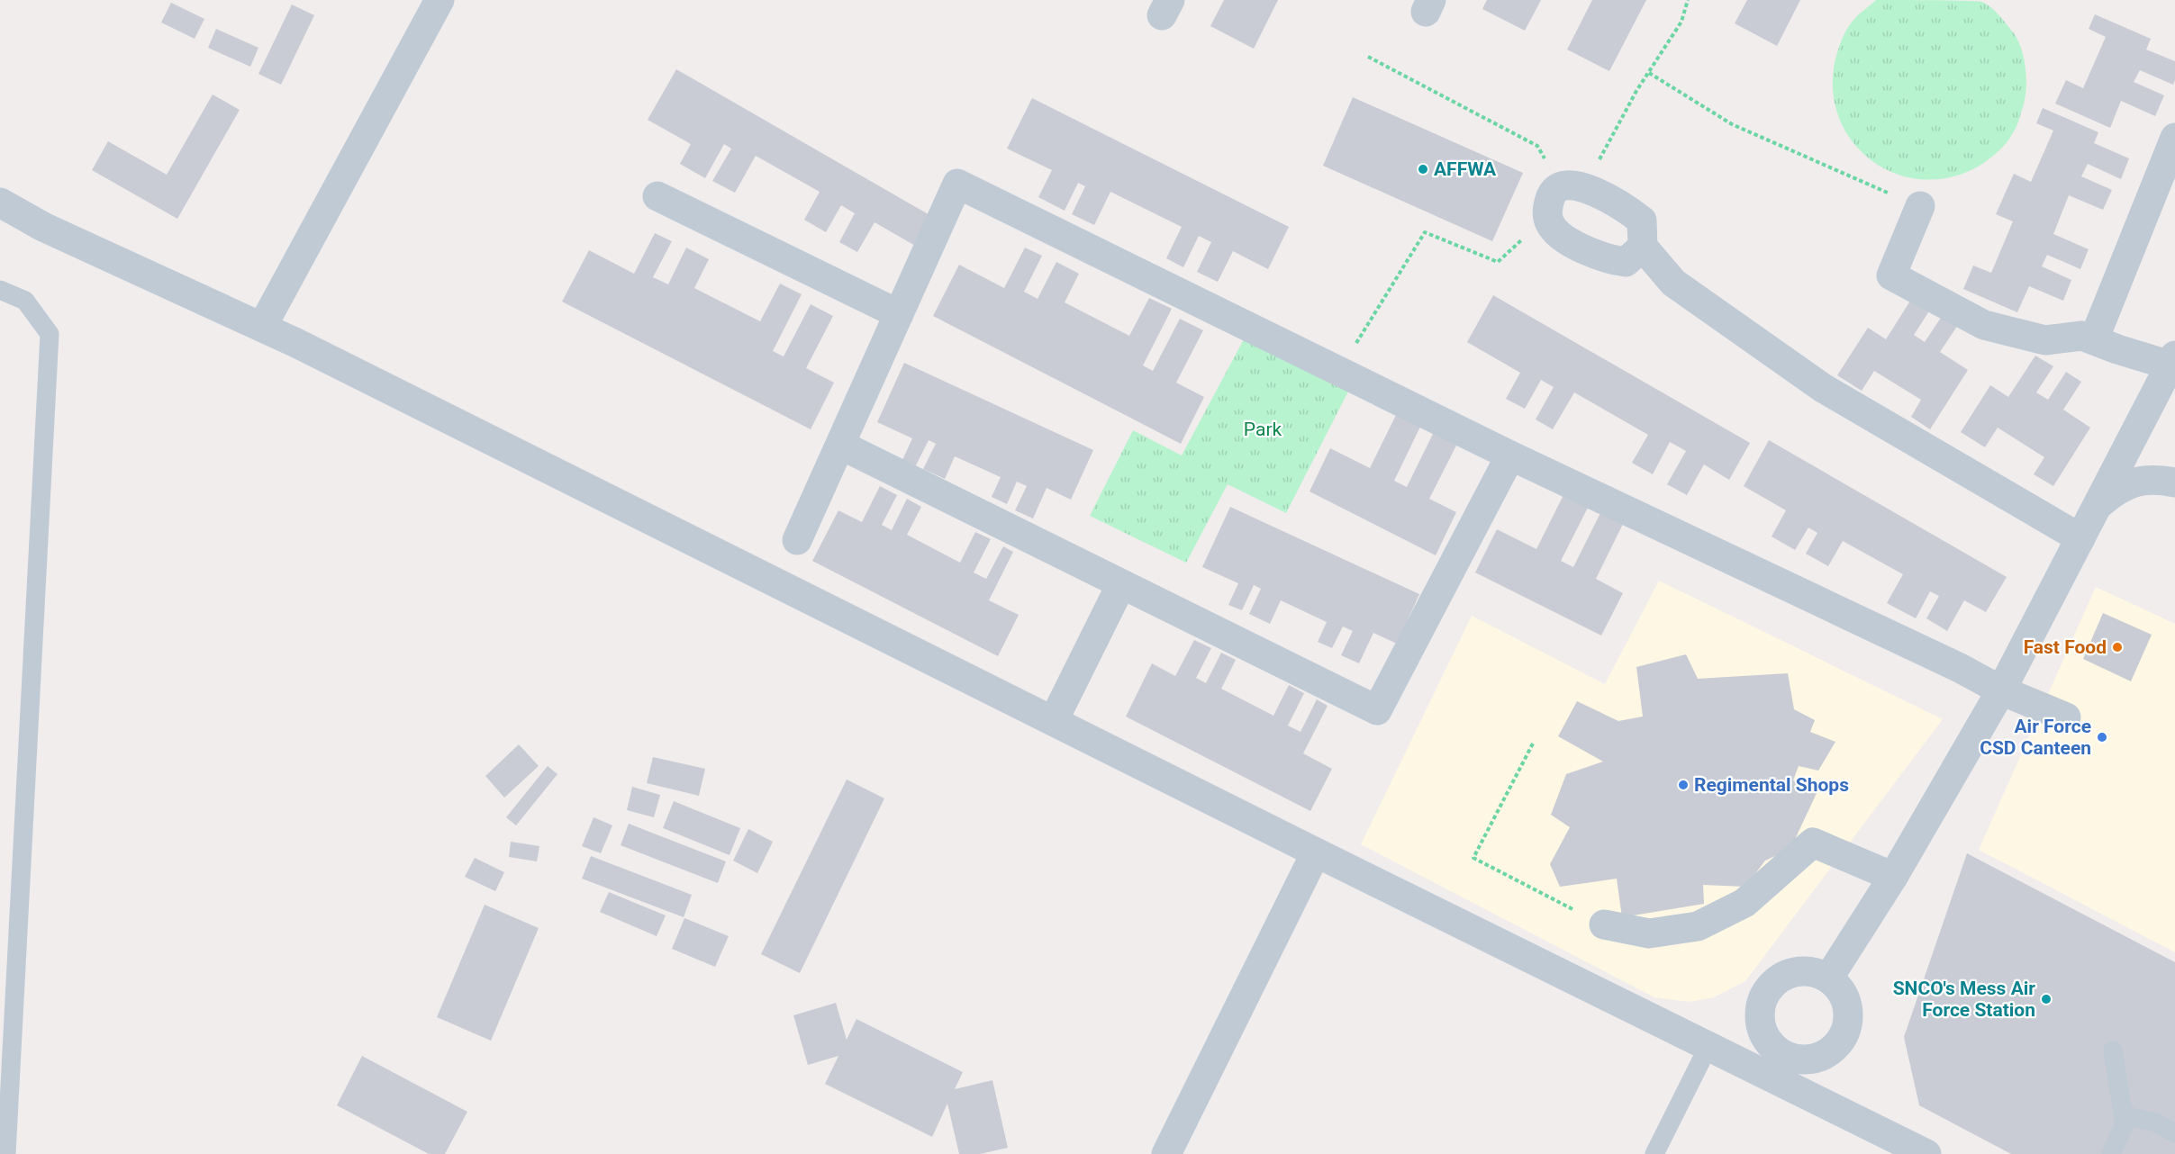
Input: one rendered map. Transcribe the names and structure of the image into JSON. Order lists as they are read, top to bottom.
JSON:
{
  "parks": ["Park"],
  "places": [
    "AFFWA",
    "Fast Food",
    "Air Force CSD Canteen",
    "Regimental Shops",
    "SNCO's Mess Air Force Station"
  ]
}
